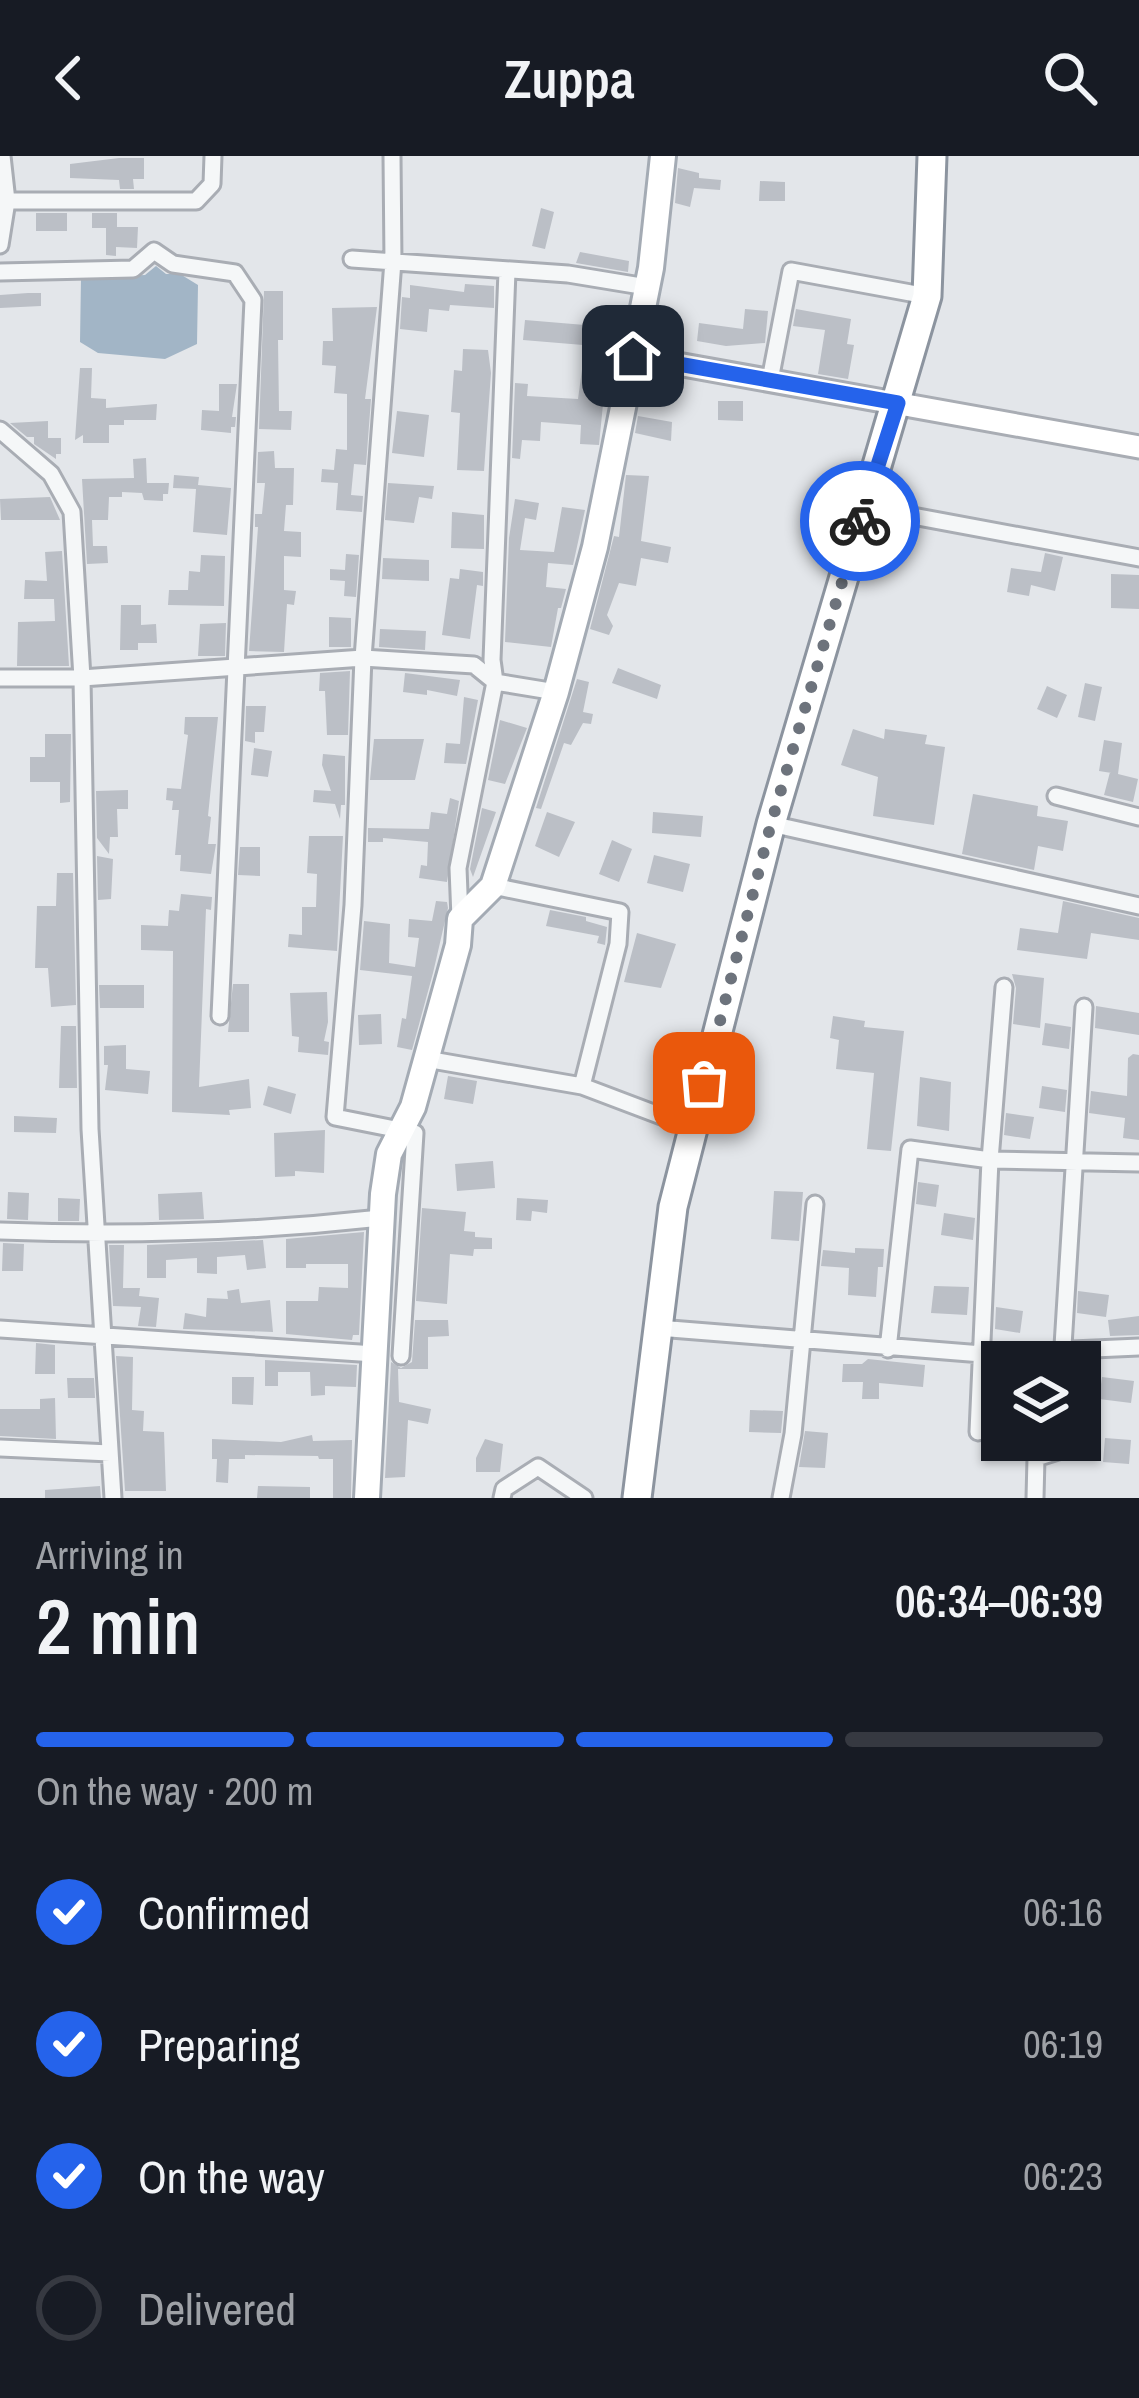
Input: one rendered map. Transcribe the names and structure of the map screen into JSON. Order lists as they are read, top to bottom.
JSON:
{
  "page": {
    "header": "Zuppa",
    "heading": ["2 min", "Arriving in", "06:34–06:39"],
    "bar": "On the way · 200 m",
    "list": [
      ["Confirmed", "06:16"],
      ["Preparing", "06:19"],
      ["On the way", "06:23"],
      "Delivered"
    ]
  }
}
